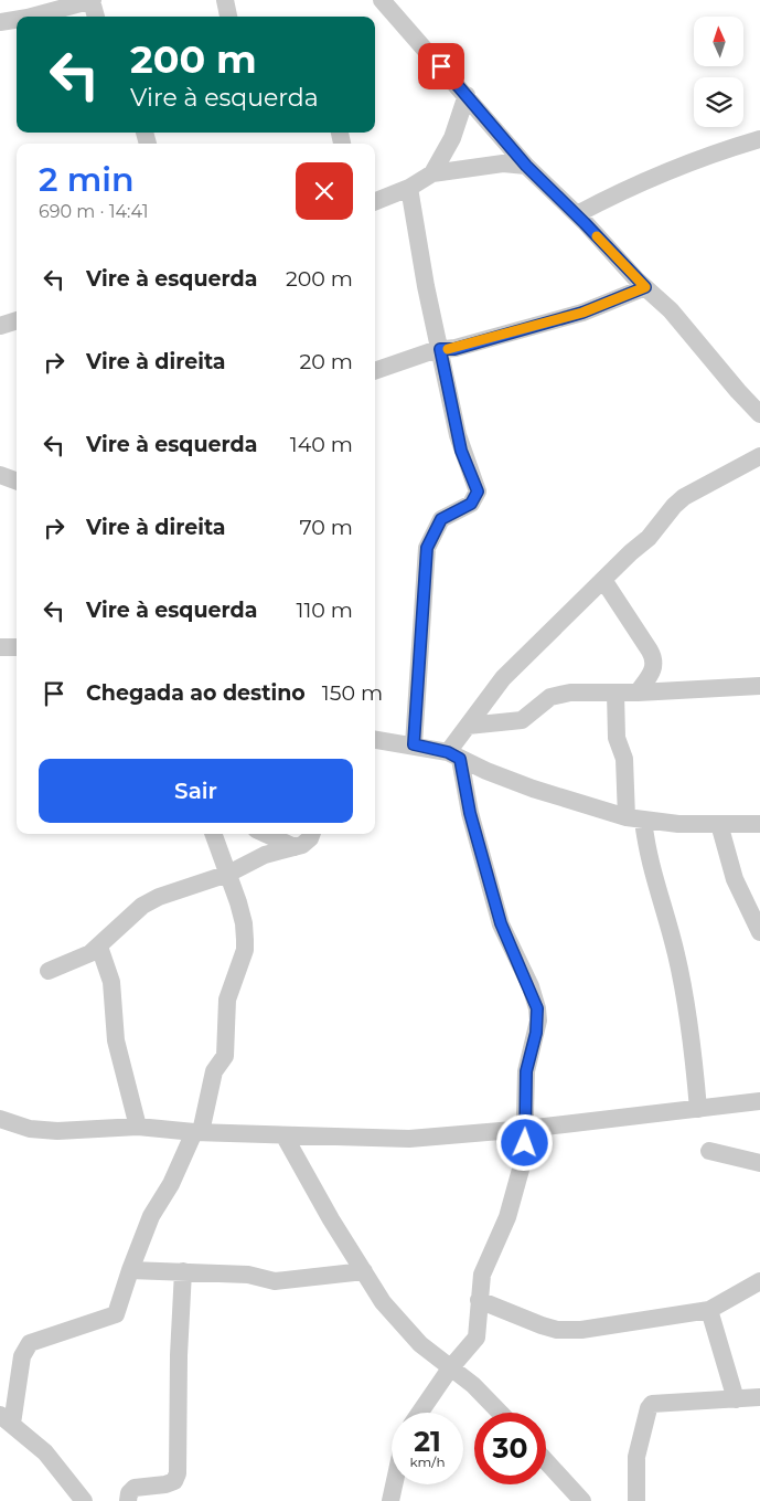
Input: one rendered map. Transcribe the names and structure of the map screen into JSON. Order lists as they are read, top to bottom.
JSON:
{
  "north": "top",
  "page": {
    "turn": ["200 m", "Vire à esquerda"],
    "heading": ["2 min", "690 m · 14:41"],
    "list": [
      {
        "name": "Vire à esquerda",
        "value": "200 m"
      },
      {
        "name": "Vire à direita",
        "value": "20 m"
      },
      {
        "name": "Vire à esquerda",
        "value": "140 m"
      },
      {
        "name": "Vire à direita",
        "value": "70 m"
      },
      {
        "name": "Vire à esquerda",
        "value": "110 m"
      },
      {
        "name": "Chegada ao destino",
        "value": "150 m"
      }
    ],
    "buttons": "Sair",
    "speed": "21 km/h",
    "limit": "30"
  }
}
